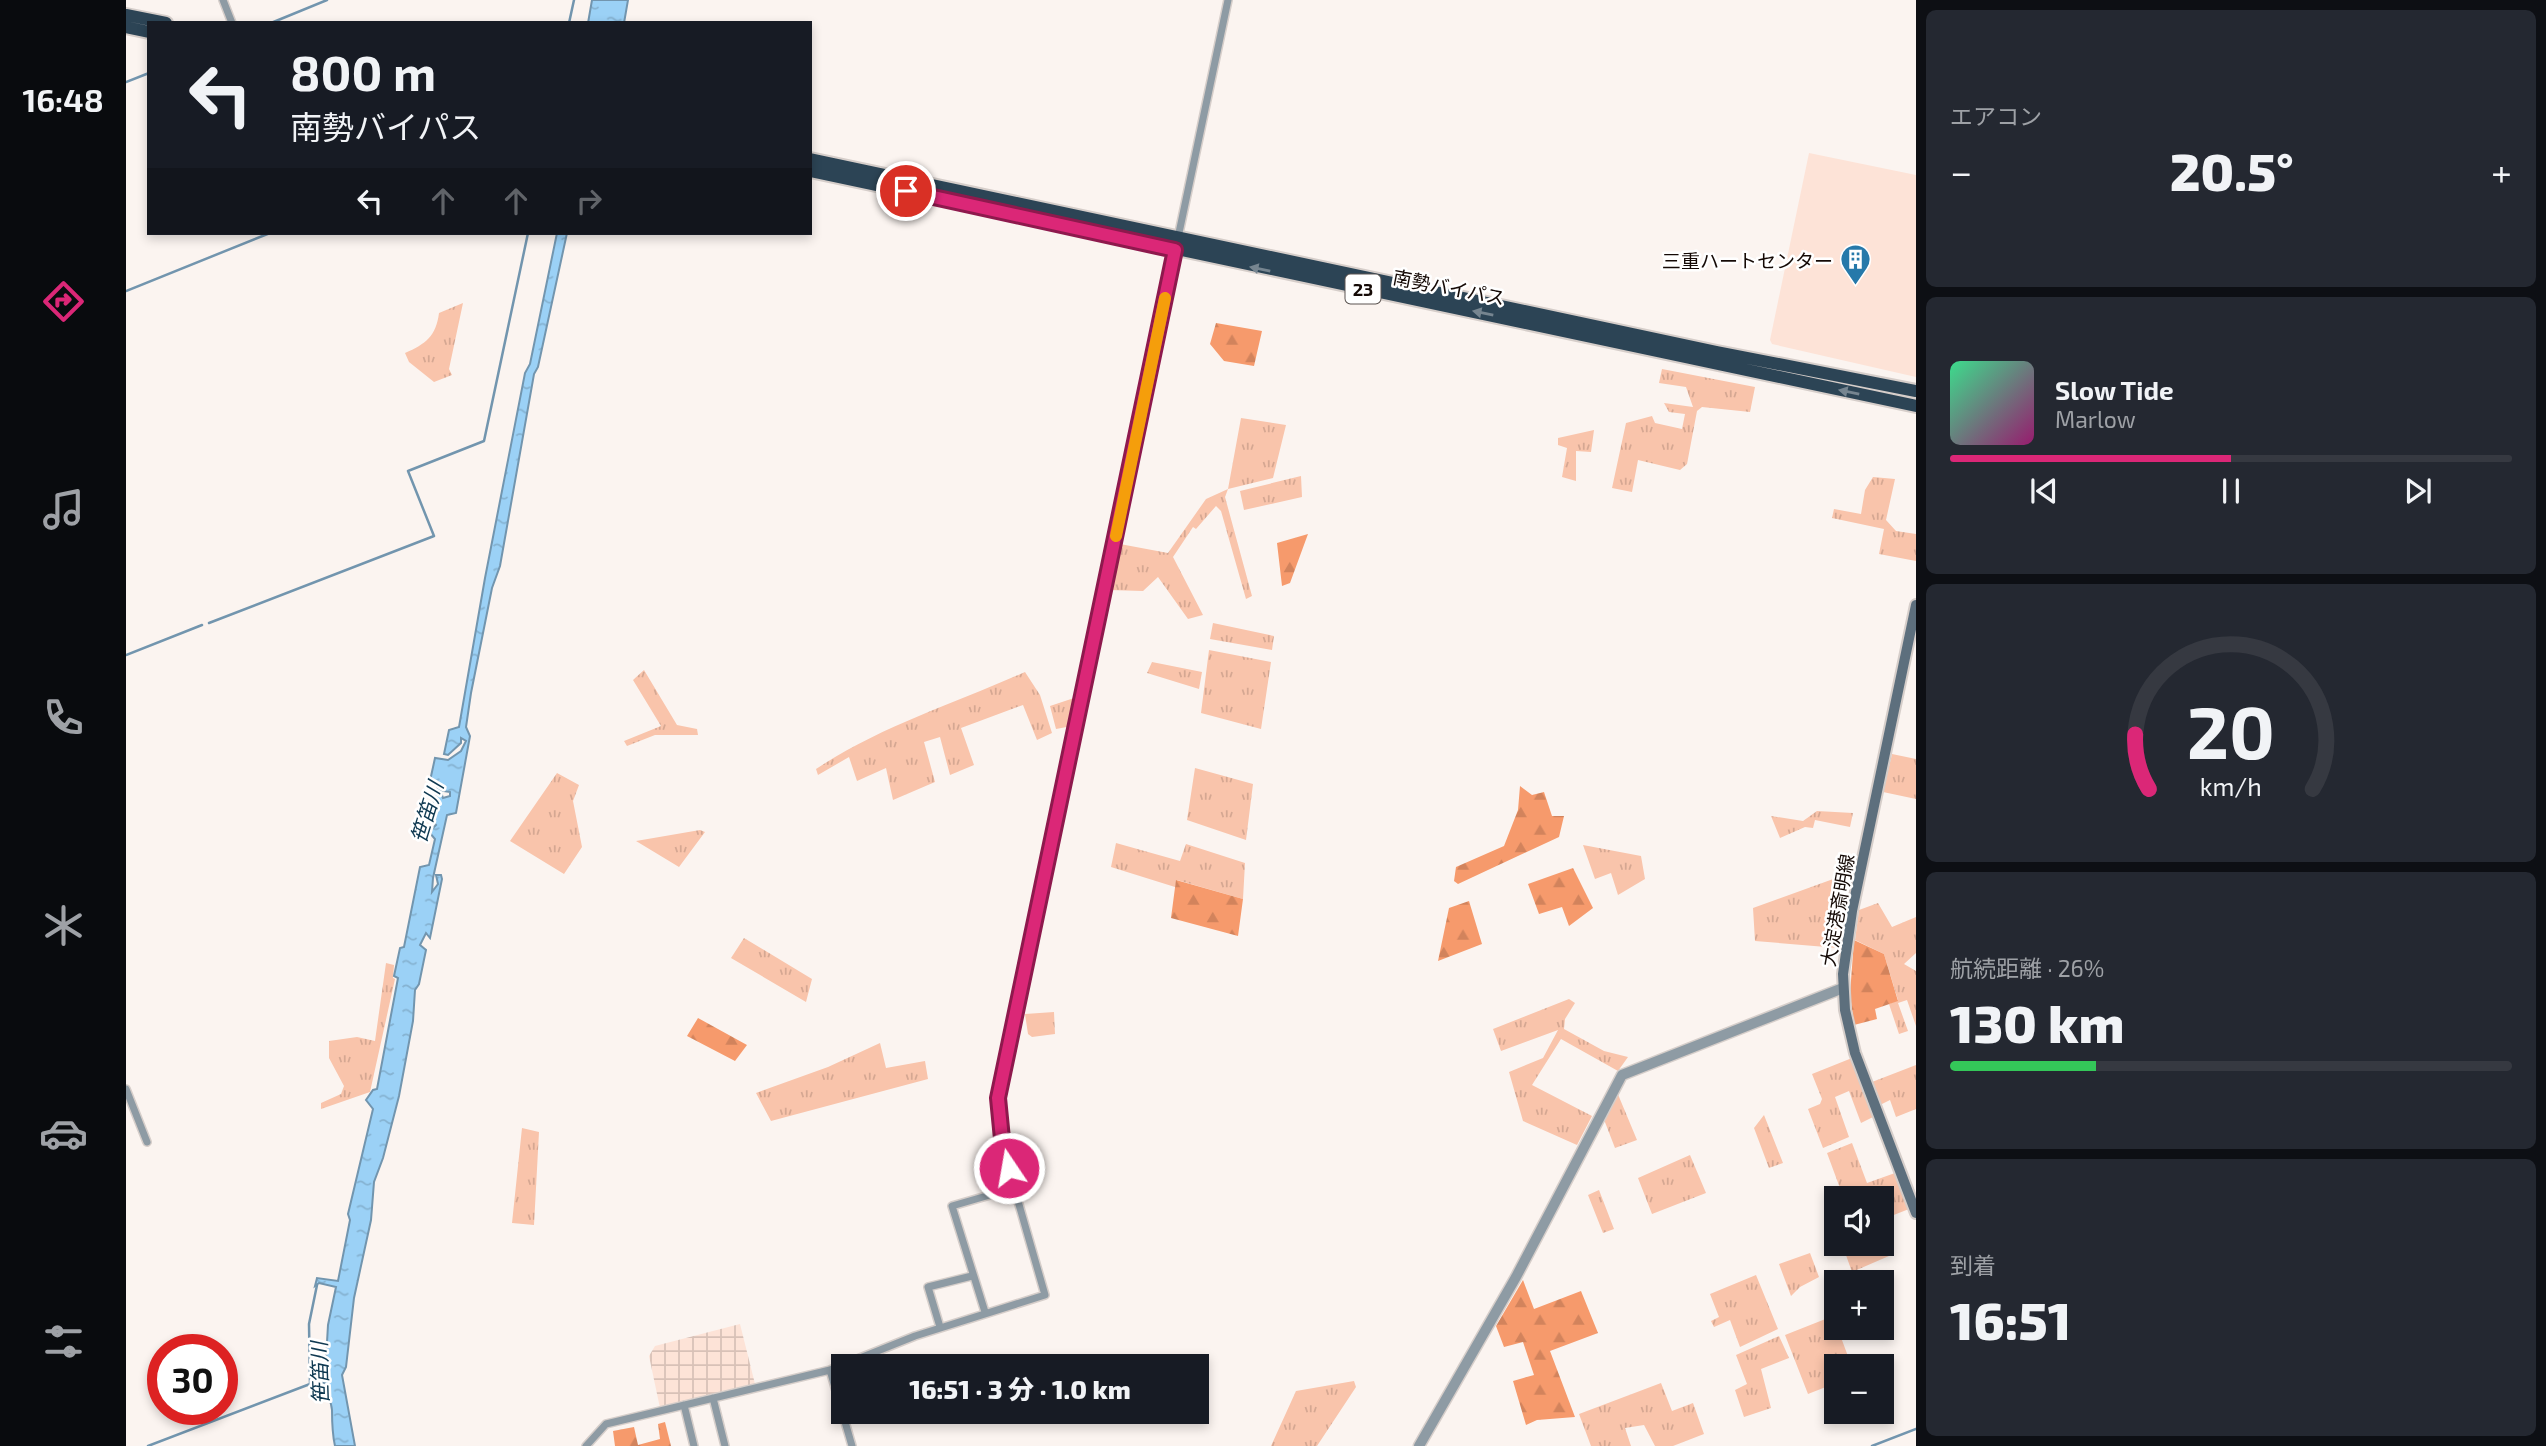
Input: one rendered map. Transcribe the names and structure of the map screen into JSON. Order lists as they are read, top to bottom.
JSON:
{
  "streets": {
    "highway": ["南勢バイパス", "23"],
    "main road": ["大淀港斎明線"]
  },
  "water": ["笹笛川"],
  "places": {
    "building": ["三重ハートセンター"]
  },
  "page": {
    "tabs": "16:48",
    "tile": [
      "エアコン",
      ["航続距離 · 26%", "130 km"],
      ["到着", "16:51"]
    ],
    "turn": ["800 m", "南勢バイパス"],
    "heat": ["−", "20.5°", "+"],
    "song": ["Slow Tide", "Marlow"],
    "map_buttons": ["+", "−"],
    "limit": "30",
    "trip": "16:51 · 3 分 · 1.0 km",
    "gauge": ["20", "km/h"]
  }
}
